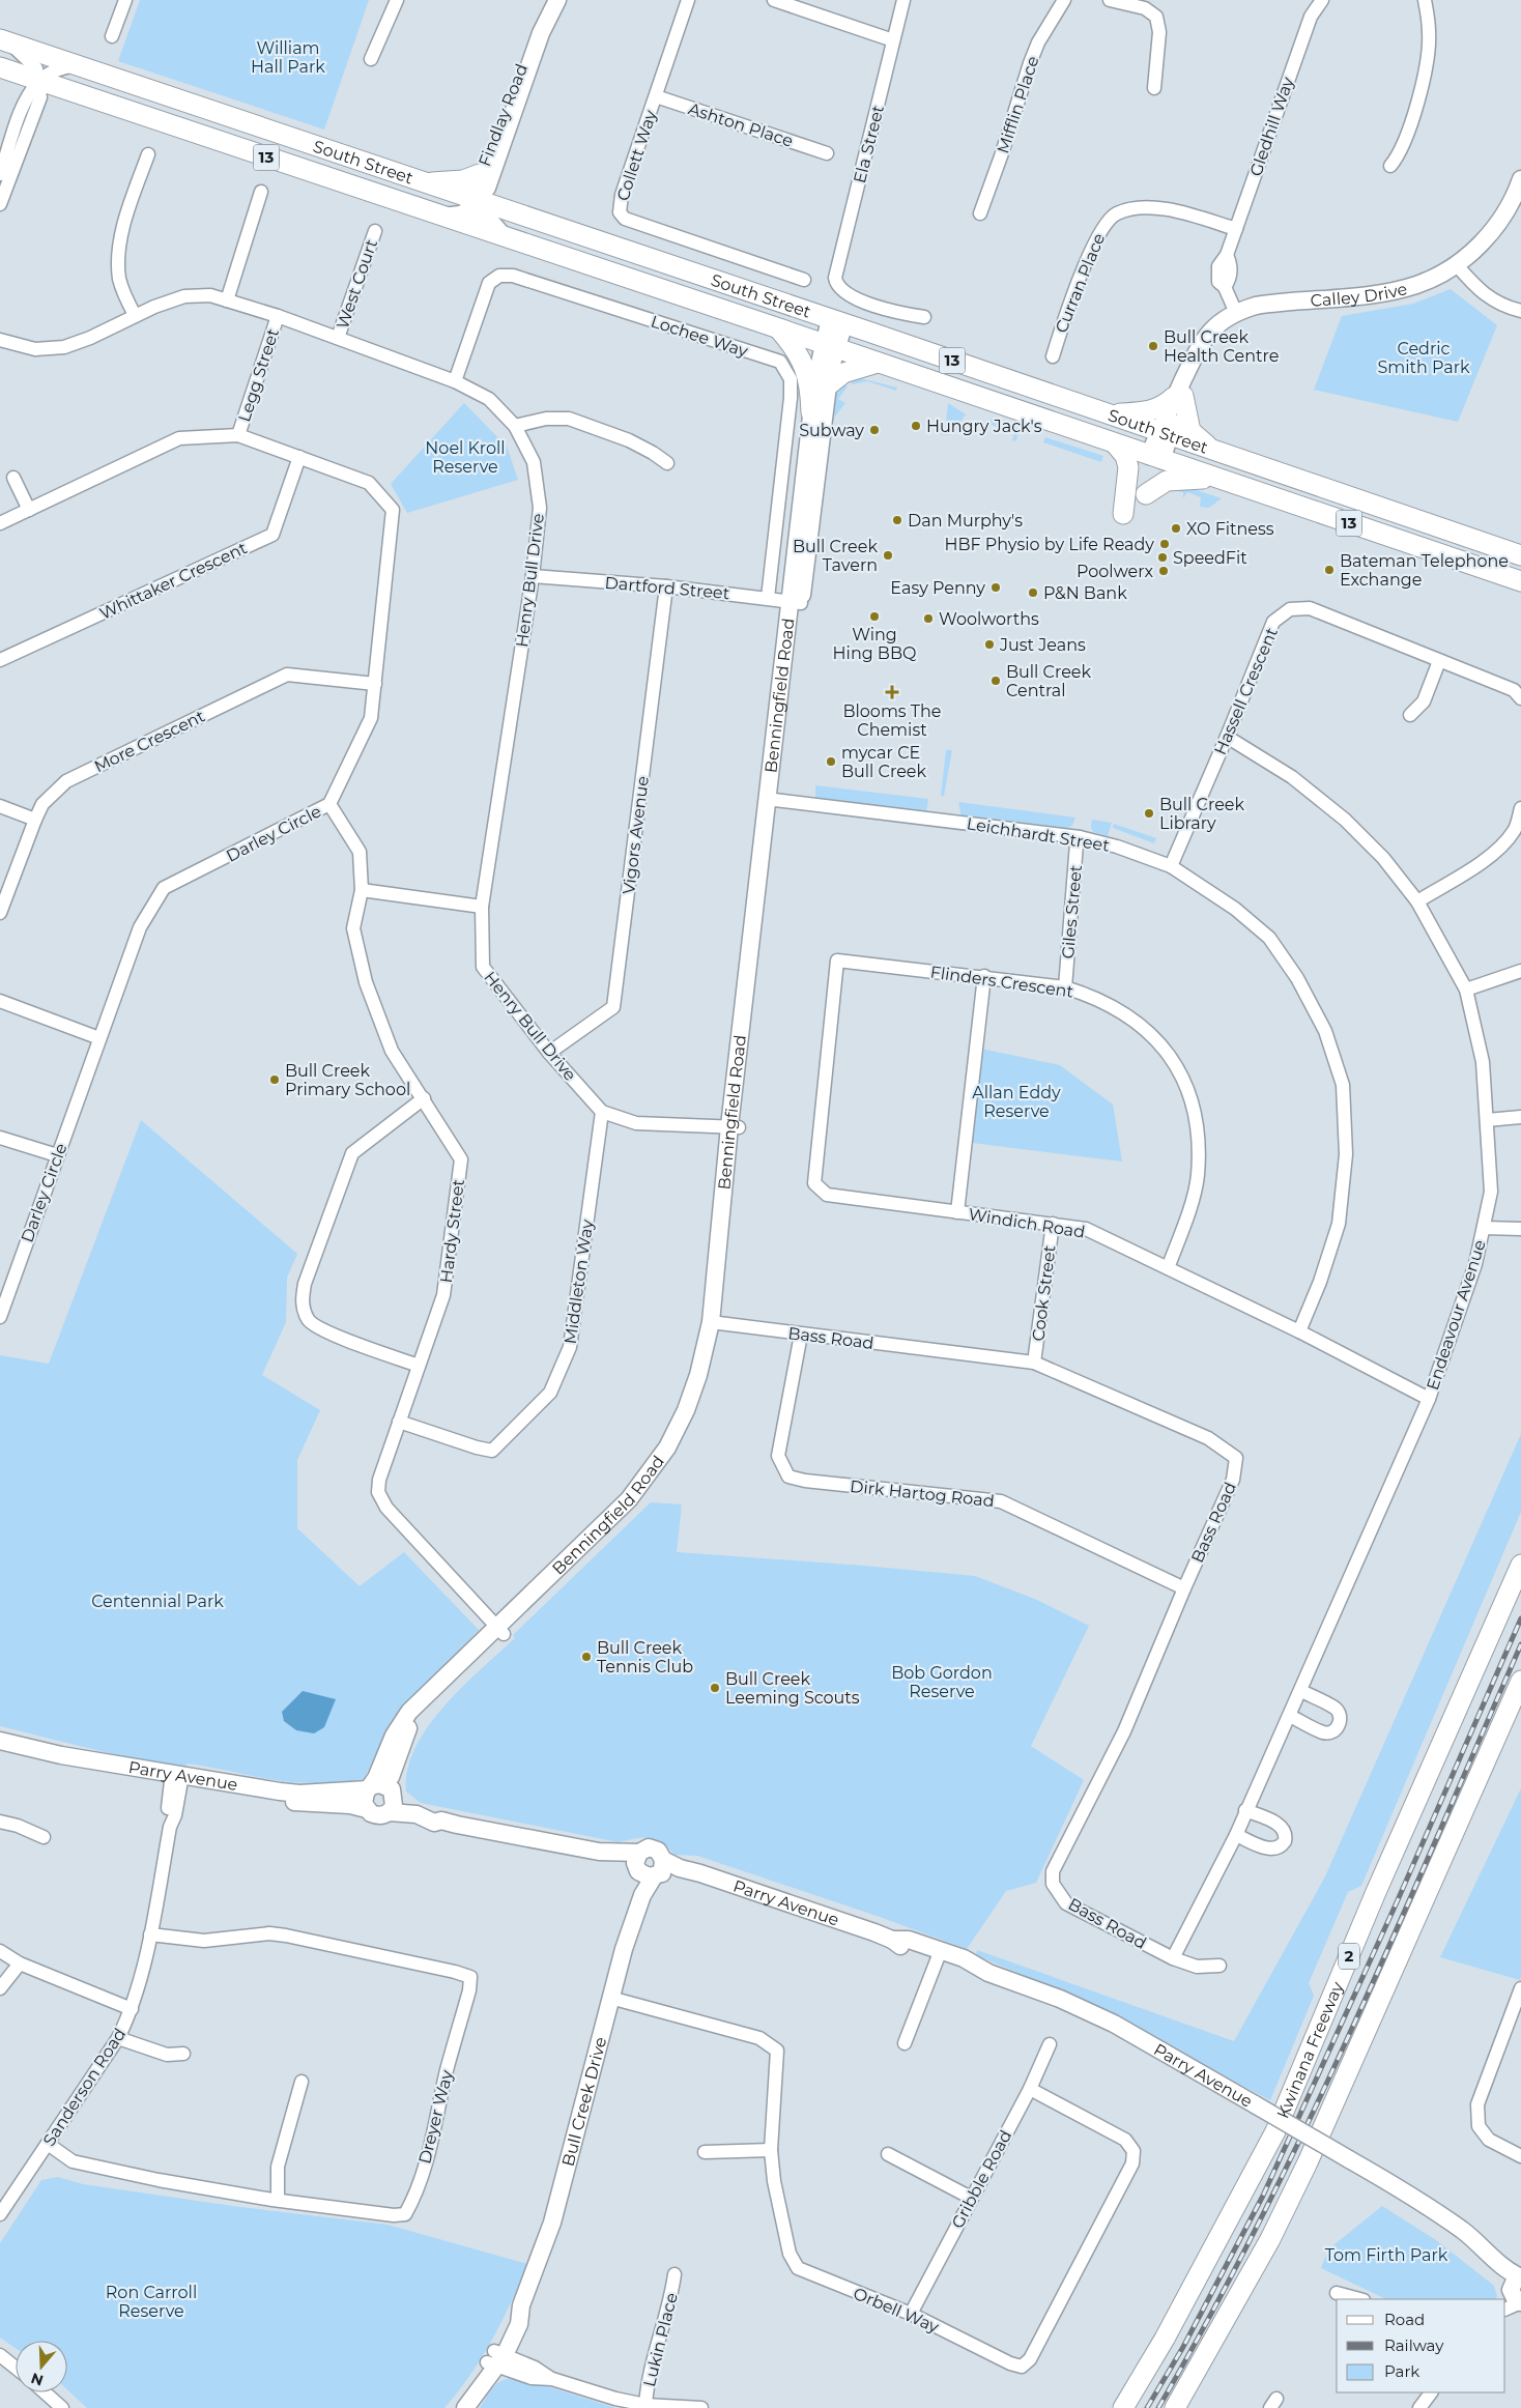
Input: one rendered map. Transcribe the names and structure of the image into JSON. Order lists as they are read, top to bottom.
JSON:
{
  "streets": {
    "highway": [
      "13",
      "South Street",
      "2",
      "Kwinana Freeway"
    ],
    "main road": [
      "Findlay Road",
      "Calley Drive",
      "Benningfield Road",
      "Parry Avenue",
      "Bull Creek Drive"
    ],
    "street": [
      "Mifflin Place",
      "Ashton Place",
      "Gledhill Way",
      "Ela Street",
      "Collett Way",
      "Curran Place",
      "West Court",
      "Lochee Way",
      "Legg Street",
      "Whittaker Crescent",
      "Henry Bull Drive",
      "Dartford Street",
      "Hassell Crescent",
      "More Crescent",
      "Darley Circle",
      "Leichhardt Street",
      "Vigors Avenue",
      "Giles Street",
      "Flinders Crescent",
      "Windich Road",
      "Hardy Street",
      "Middleton Way",
      "Cook Street",
      "Endeavour Avenue",
      "Bass Road",
      "Dirk Hartog Road",
      "Sanderson Road",
      "Dreyer Way",
      "Gribble Road",
      "Orbell Way",
      "Lukin Place"
    ]
  },
  "crossings": [
    ["Findlay Road", "South Street"],
    ["Ashton Place", "Collett Way"],
    ["Gledhill Way", "Curran Place"],
    ["Gledhill Way", "Calley Drive"],
    ["South Street", "Calley Drive"],
    ["South Street", "Benningfield Road"],
    ["West Court", "Henry Bull Drive"],
    ["Lochee Way", "Henry Bull Drive"],
    ["Lochee Way", "Dartford Street"],
    ["Legg Street", "Henry Bull Drive"],
    ["Legg Street", "Darley Circle"],
    ["Whittaker Crescent", "Darley Circle"],
    ["Henry Bull Drive", "Dartford Street"],
    ["Henry Bull Drive", "Benningfield Road"],
    ["Henry Bull Drive", "Vigors Avenue"],
    ["Henry Bull Drive", "Middleton Way"],
    ["Dartford Street", "Benningfield Road"],
    ["Dartford Street", "Vigors Avenue"],
    ["Hassell Crescent", "Leichhardt Street"],
    ["Hassell Crescent", "Endeavour Avenue"],
    ["Benningfield Road", "Leichhardt Street"],
    ["Benningfield Road", "Hardy Street"],
    ["Benningfield Road", "Bass Road"],
    ["Benningfield Road", "Parry Avenue"],
    ["More Crescent", "Darley Circle"],
    ["Darley Circle", "Hardy Street"],
    ["Leichhardt Street", "Giles Street"],
    ["Leichhardt Street", "Windich Road"],
    ["Giles Street", "Flinders Crescent"],
    ["Flinders Crescent", "Windich Road"],
    ["Windich Road", "Cook Street"],
    ["Windich Road", "Endeavour Avenue"],
    ["Hardy Street", "Middleton Way"],
    ["Cook Street", "Bass Road"],
    ["Endeavour Avenue", "Bass Road"],
    ["Bass Road", "Dirk Hartog Road"],
    ["Parry Avenue", "Sanderson Road"],
    ["Parry Avenue", "Bull Creek Drive"],
    ["Sanderson Road", "Dreyer Way"],
    ["Bull Creek Drive", "Orbell Way"],
    ["Gribble Road", "Orbell Way"]
  ],
  "parks": [
    "William Hall Park",
    "Cedric Smith Park",
    "Noel Kroll Reserve",
    "Allan Eddy Reserve",
    "Centennial Park",
    "Bob Gordon Reserve",
    "Tom Firth Park",
    "Ron Carroll Reserve"
  ],
  "places": {
    "other": [
      "Bull Creek Health Centre",
      "Hungry Jack's",
      "Subway",
      "Dan Murphy's",
      "XO Fitness",
      "HBF Physio by Life Ready",
      "Bull Creek Tavern",
      "SpeedFit",
      "Bateman Telephone Exchange",
      "Poolwerx",
      "Easy Penny",
      "P&N Bank",
      "Wing Hing BBQ",
      "Woolworths",
      "Just Jeans",
      "Bull Creek Central",
      "mycar CE Bull Creek",
      "Bull Creek Library",
      "Bull Creek Primary School",
      "Bull Creek Tennis Club",
      "Bull Creek Leeming Scouts"
    ],
    "health": ["Blooms The Chemist"]
  },
  "legend": ["Road", "Railway", "Park"],
  "north": "bottom"
}
